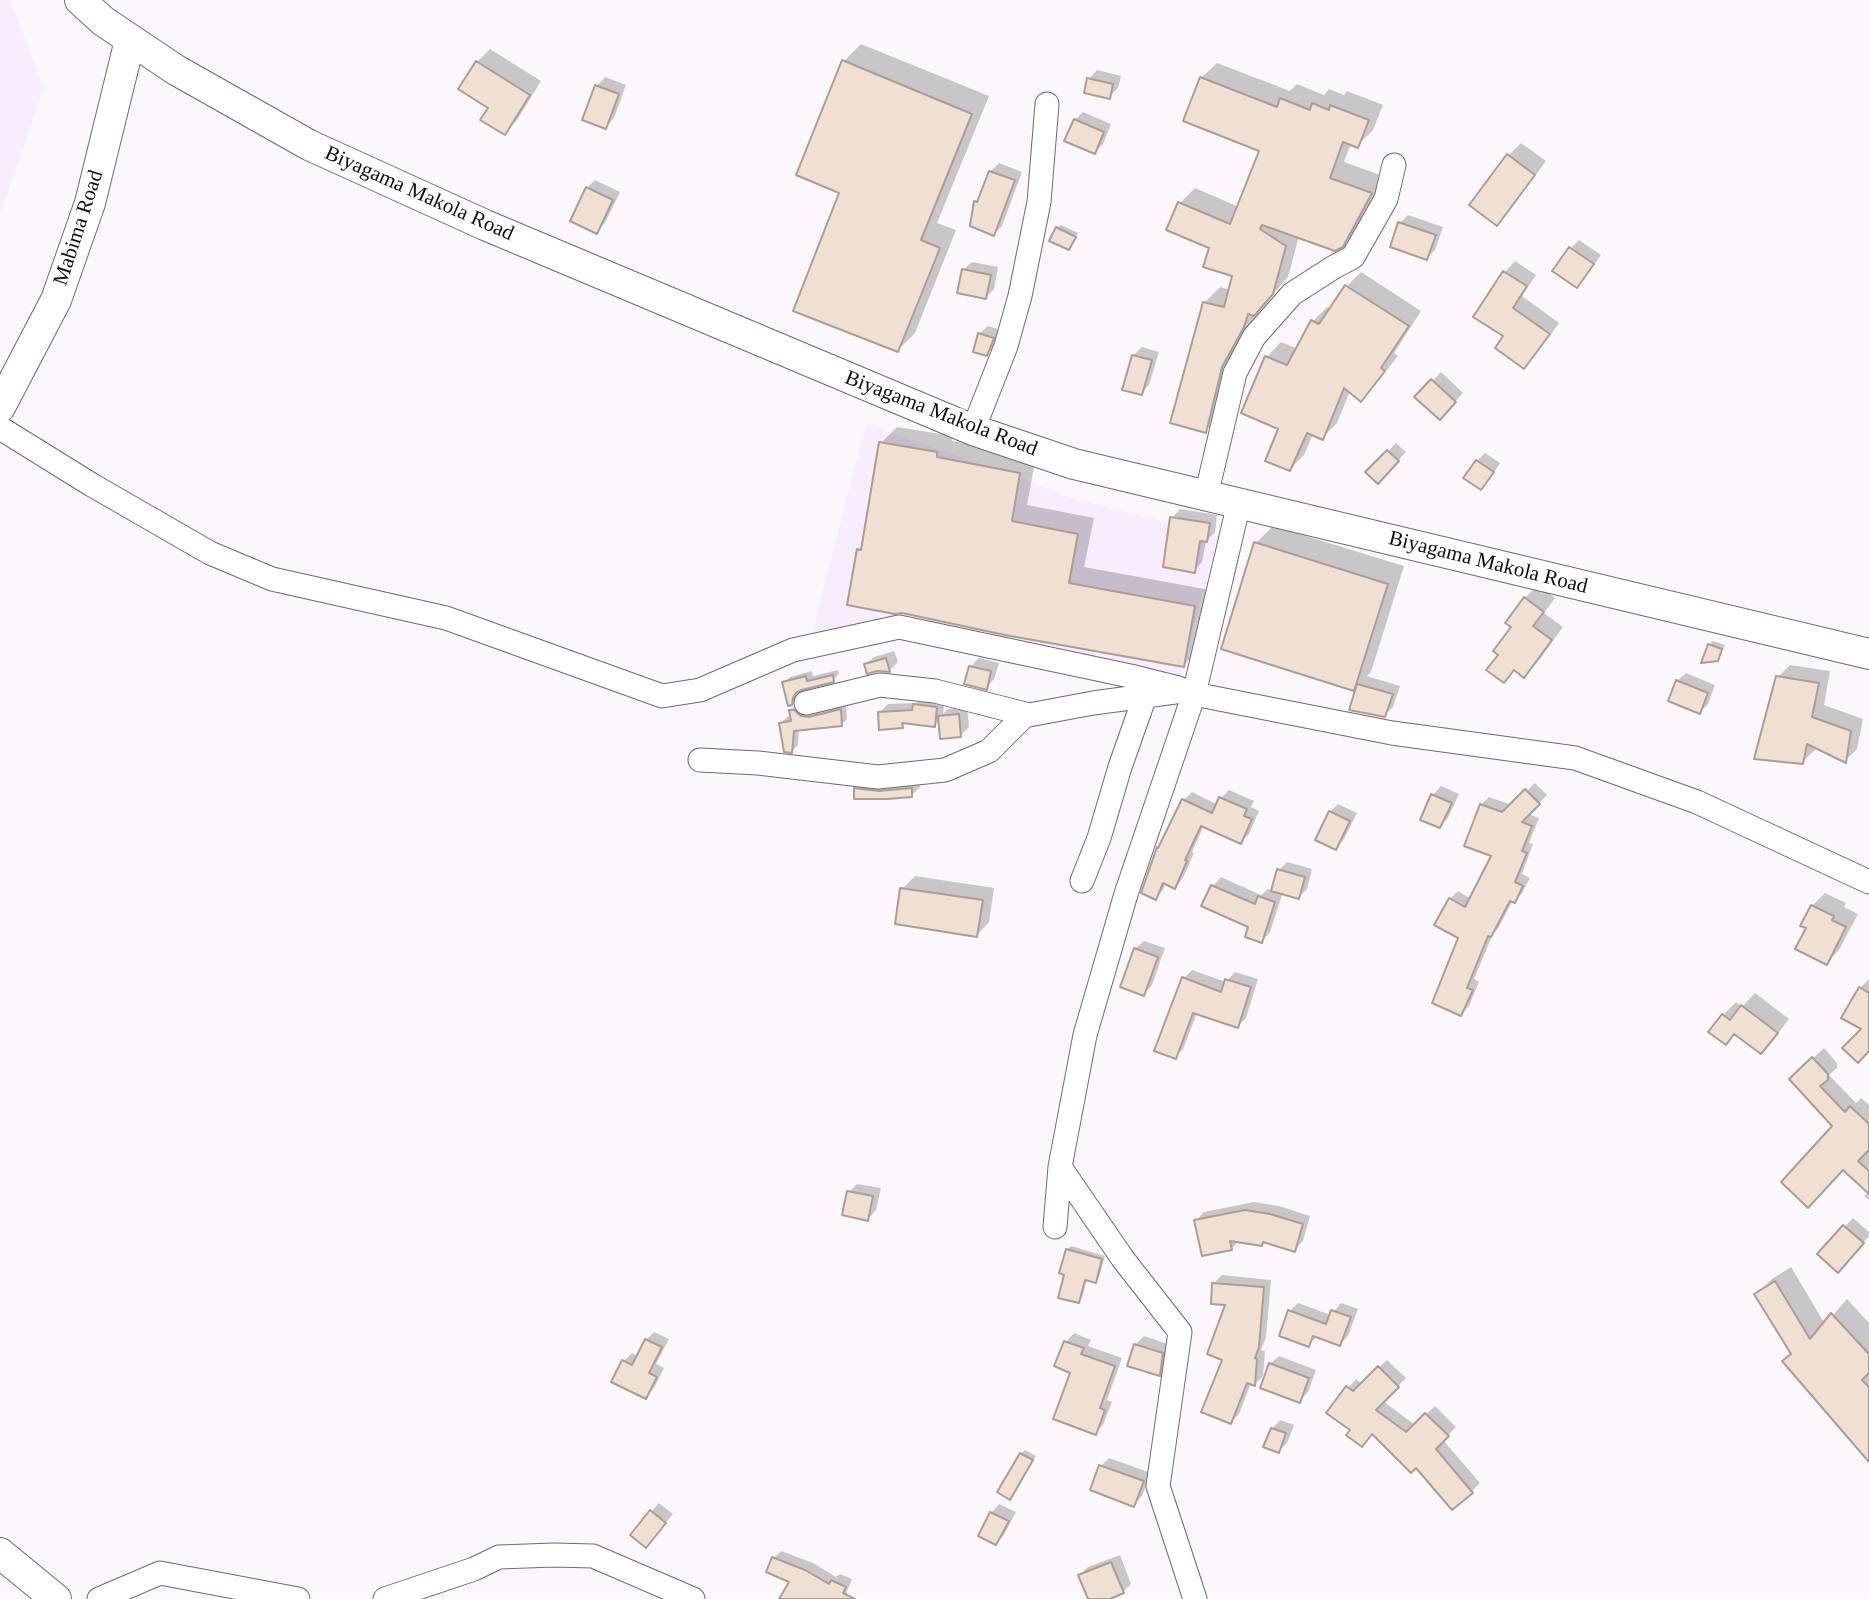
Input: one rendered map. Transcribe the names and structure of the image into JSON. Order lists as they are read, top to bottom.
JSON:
{
  "streets": {
    "main road": ["Biyagama Makola Road", "Mabima Road"]
  },
  "crossings": [
    ["Biyagama Makola Road", "Mabima Road"]
  ]
}
